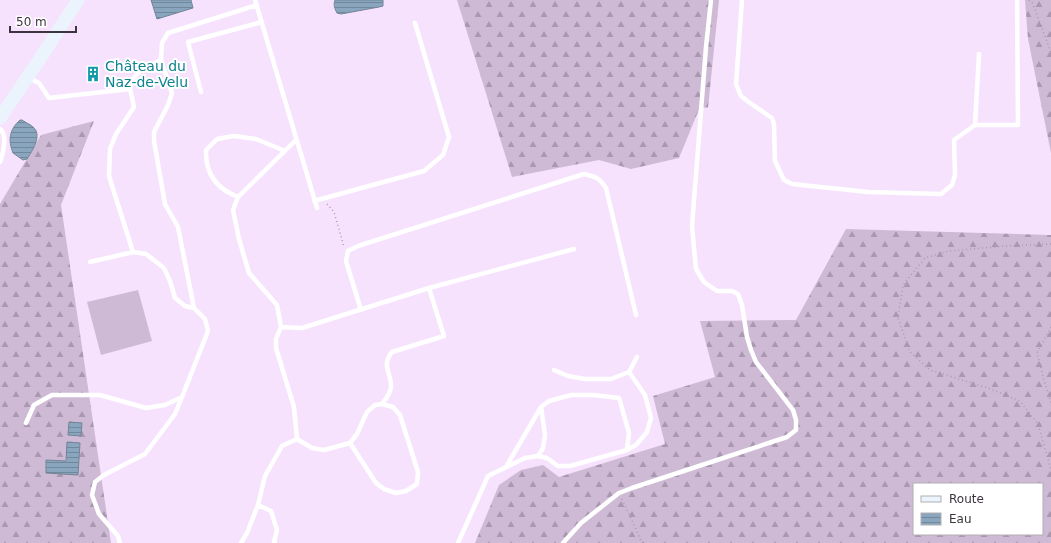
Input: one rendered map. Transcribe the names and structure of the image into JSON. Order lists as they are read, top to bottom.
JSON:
{
  "places": {
    "building": ["Château du Naz-de-Velu"]
  },
  "legend": ["Route", "Eau"],
  "scale_bar": "50 m"
}
